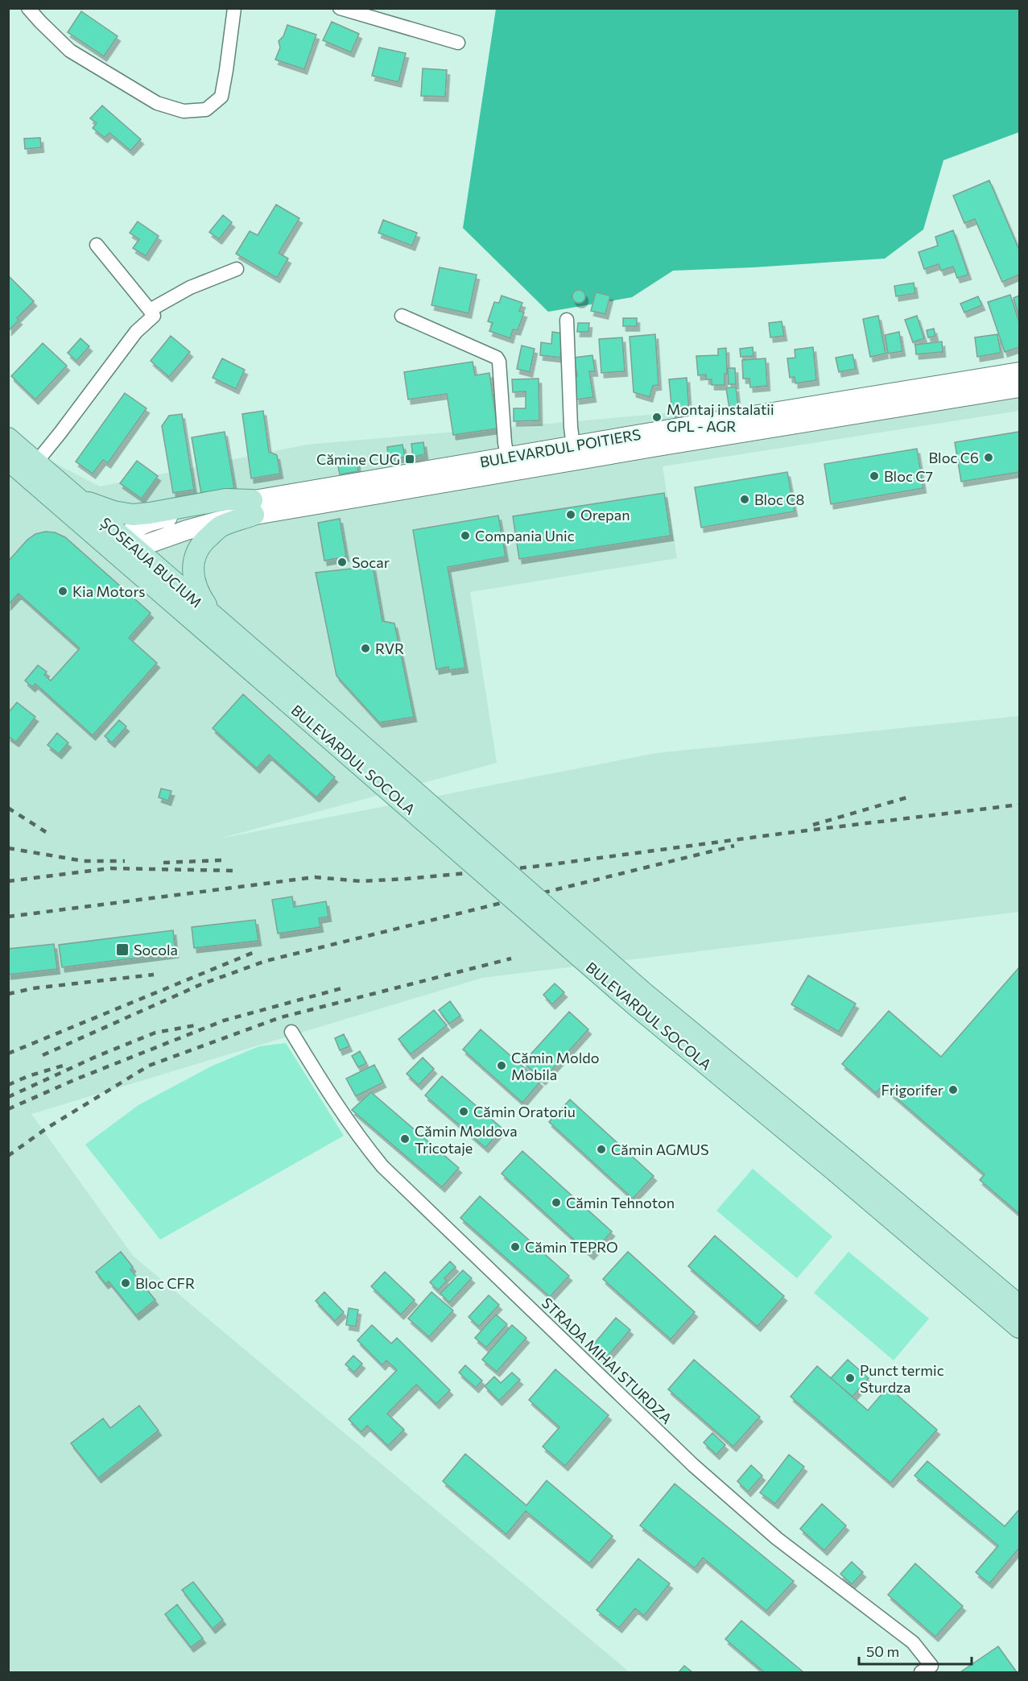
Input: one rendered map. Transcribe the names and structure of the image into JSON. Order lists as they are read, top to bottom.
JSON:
{
  "streets": {
    "main road": ["BULEVARDUL POITIERS", "ȘOSEAUA BUCIUM", "BULEVARDUL SOCOLA"],
    "street": ["STRADA MIHAI STURDZA"]
  },
  "crossings": [
    ["BULEVARDUL POITIERS", "ȘOSEAUA BUCIUM"],
    ["ȘOSEAUA BUCIUM", "BULEVARDUL SOCOLA"]
  ],
  "places": {
    "other": [
      "Montaj instalatii GPL - AGR",
      "Bloc C6",
      "Bloc C7",
      "Bloc C8",
      "Orepan",
      "Compania Unic",
      "Socar",
      "Kia Motors",
      "RVR",
      "Cămin Moldo Mobila",
      "Frigorifer",
      "Cămin Oratoriu",
      "Cămin Moldova Tricotaje",
      "Cămin AGMUS",
      "Cămin Tehnoton",
      "Cămin TEPRO",
      "Bloc CFR",
      "Punct termic Sturdza"
    ],
    "transit": ["Cămine CUG", "Socola"]
  },
  "scale_bar": "50 m"
}
